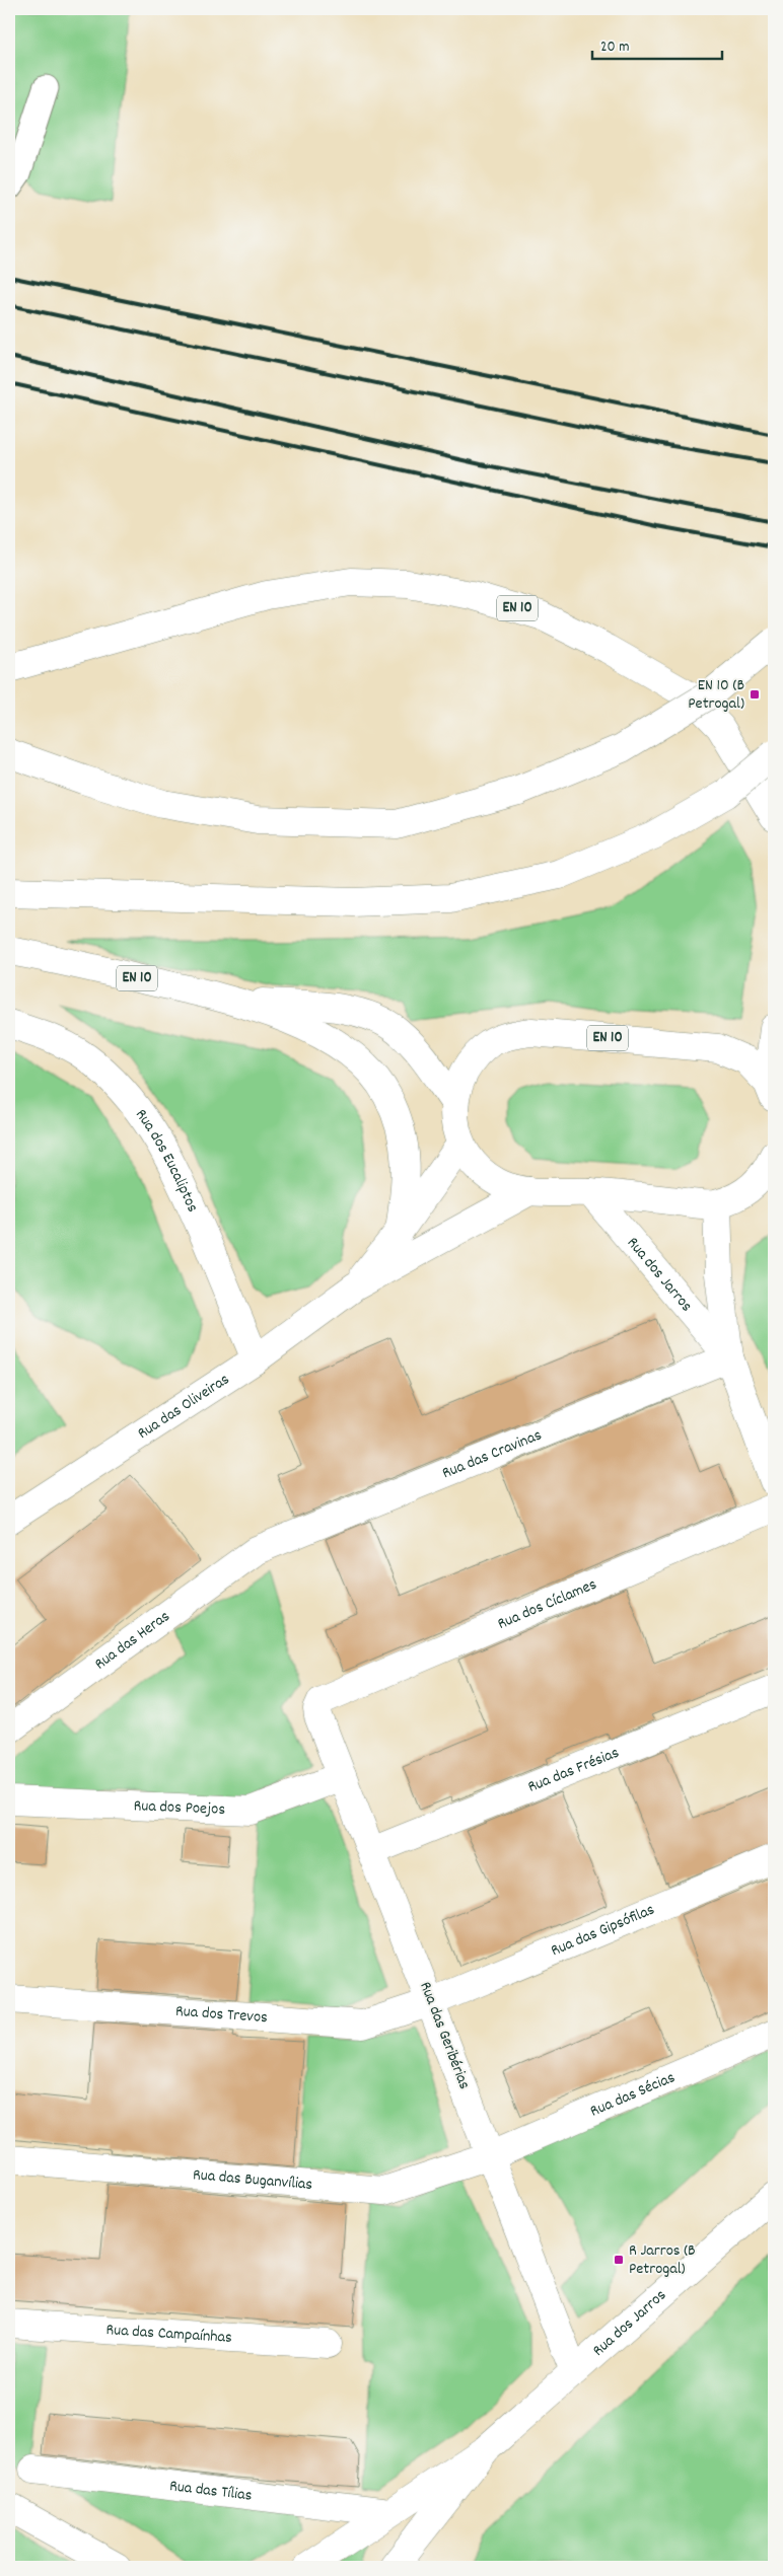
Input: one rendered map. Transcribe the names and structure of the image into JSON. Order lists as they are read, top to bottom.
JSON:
{
  "streets": {
    "main road": [
      "EN 10",
      "Rua dos Eucaliptos",
      "Rua dos Jarros",
      "Rua das Oliveiras",
      "Rua das Cravinas",
      "Rua dos Cíclames",
      "Rua das Heras",
      "Rua das Frésias",
      "Rua dos Poejos",
      "Rua das Gipsófilas",
      "Rua dos Trevos",
      "Rua das Geribérias",
      "Rua das Sécias",
      "Rua das Buganvílias",
      "Rua das Campaínhas",
      "Rua das Tílias"
    ]
  },
  "crossings": [
    ["EN 10", "Rua dos Jarros"],
    ["EN 10", "Rua das Oliveiras"],
    ["Rua dos Eucaliptos", "Rua das Oliveiras"],
    ["Rua dos Jarros", "Rua das Cravinas"],
    ["Rua dos Jarros", "Rua das Geribérias"],
    ["Rua dos Jarros", "Rua das Tílias"],
    ["Rua das Cravinas", "Rua das Heras"],
    ["Rua dos Cíclames", "Rua das Geribérias"],
    ["Rua das Frésias", "Rua das Geribérias"],
    ["Rua dos Poejos", "Rua das Geribérias"],
    ["Rua das Gipsófilas", "Rua dos Trevos"],
    ["Rua das Gipsófilas", "Rua das Geribérias"],
    ["Rua dos Trevos", "Rua das Geribérias"],
    ["Rua das Geribérias", "Rua das Sécias"],
    ["Rua das Geribérias", "Rua das Buganvílias"],
    ["Rua das Sécias", "Rua das Buganvílias"]
  ],
  "places": {
    "transit": ["EN 10 (B Petrogal)", "R Jarros (B Petrogal)"]
  },
  "scale_bar": "20 m"
}
